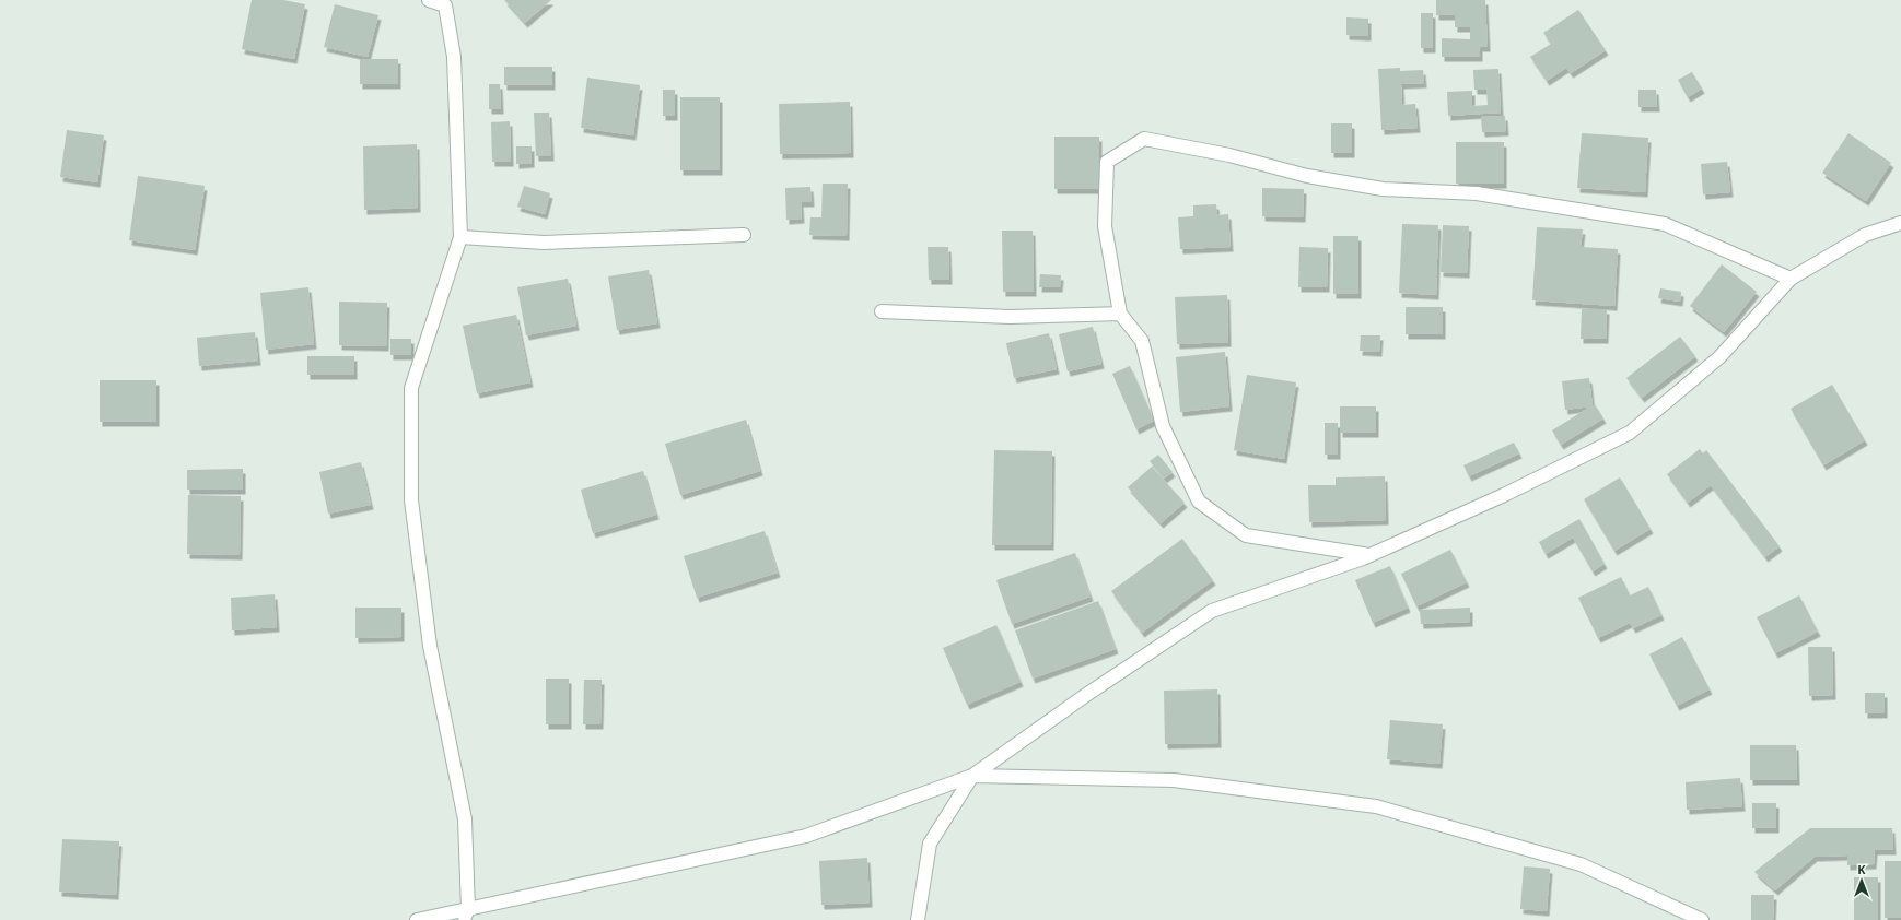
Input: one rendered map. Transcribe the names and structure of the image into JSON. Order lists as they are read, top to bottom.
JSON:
{
  "north": "top"
}
